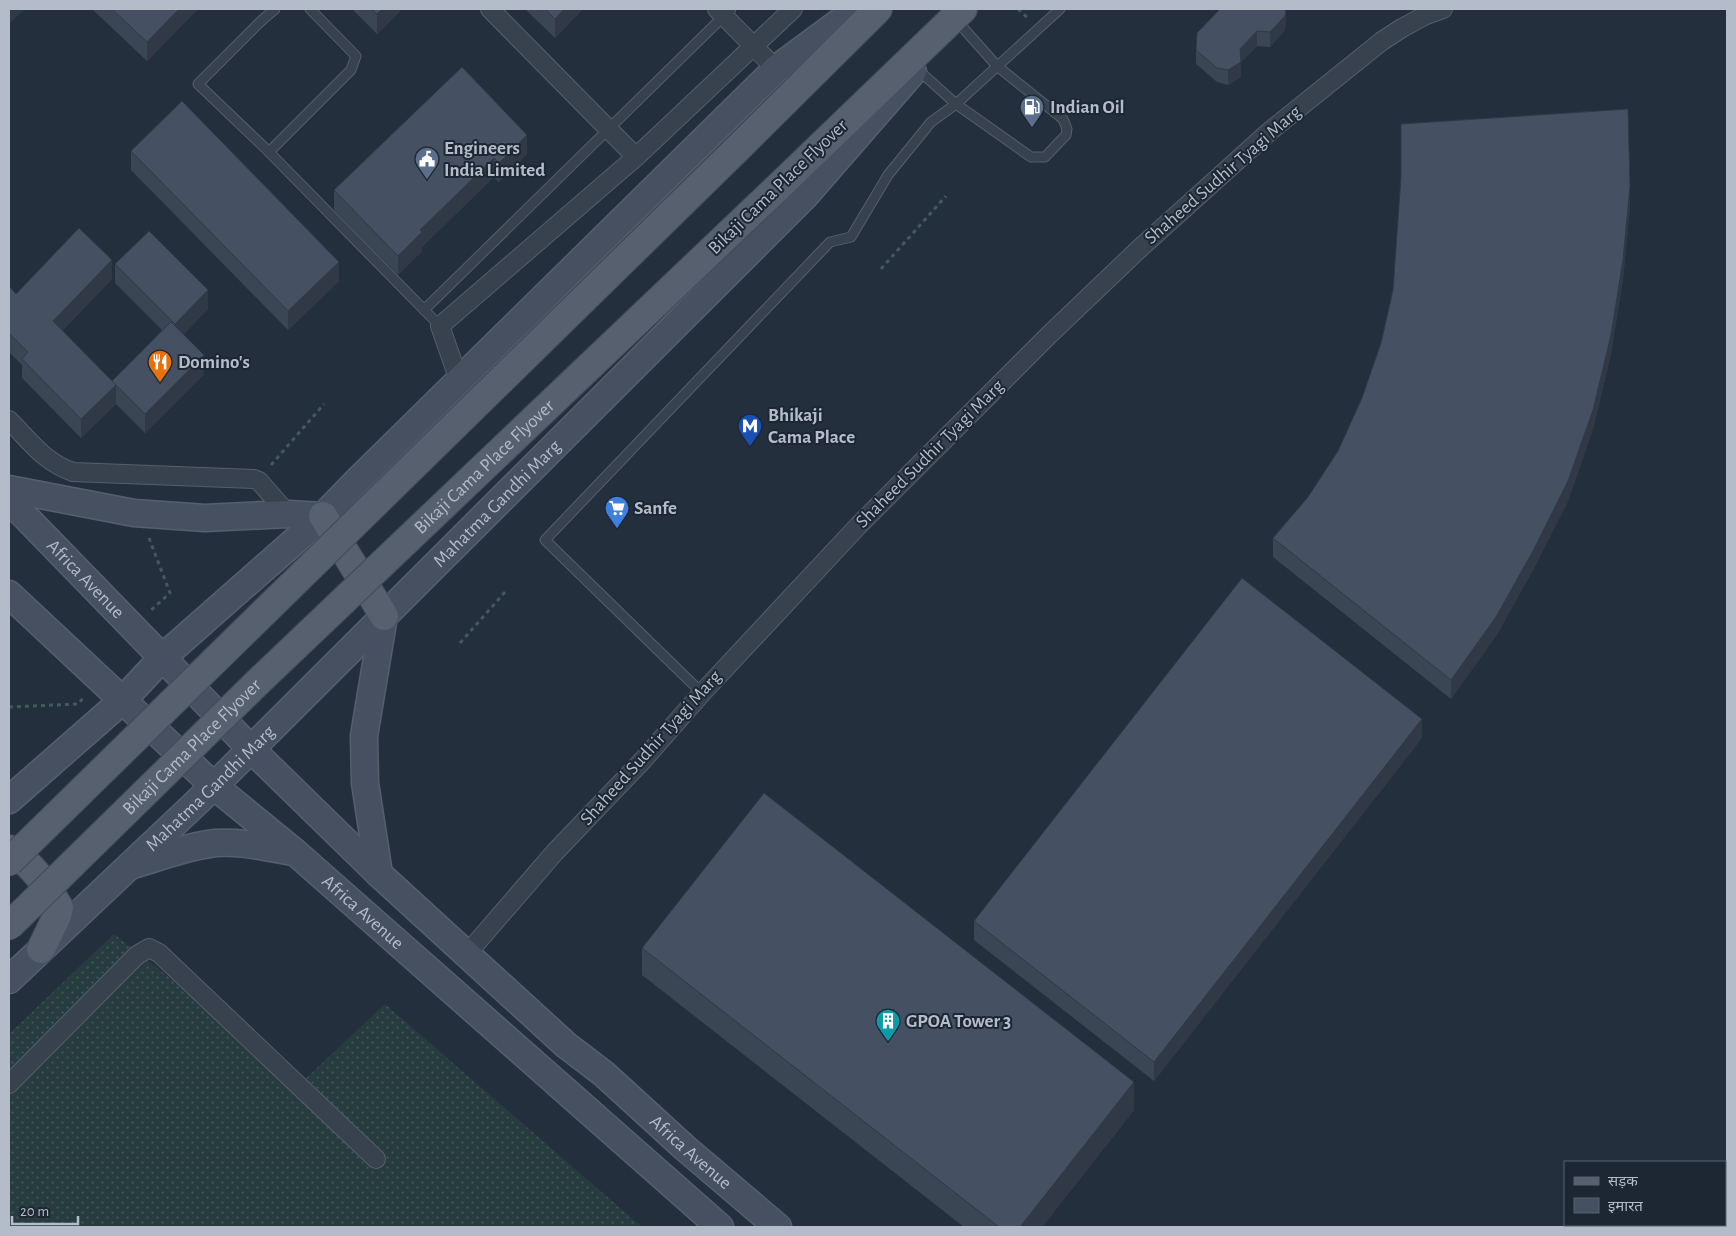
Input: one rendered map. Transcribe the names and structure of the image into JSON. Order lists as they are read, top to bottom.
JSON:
{
  "streets": {
    "main road": ["Bikaji Cama Place Flyover", "Mahatma Gandhi Marg", "Africa Avenue"],
    "street": ["Shaheed Sudhir Tyagi Marg"]
  },
  "crossings": [
    ["Shaheed Sudhir Tyagi Marg", "Africa Avenue"],
    ["Bikaji Cama Place Flyover", "Mahatma Gandhi Marg"],
    ["Mahatma Gandhi Marg", "Africa Avenue"]
  ],
  "places": {
    "fuel station": ["Indian Oil"],
    "public building": ["Engineers India Limited"],
    "restaurant": ["Domino's"],
    "metro station": ["Bhikaji Cama Place"],
    "supermarket": ["Sanfe"],
    "building": ["GPOA Tower 3"]
  },
  "legend": ["सड़क", "इमारत"],
  "scale_bar": "20 m"
}
